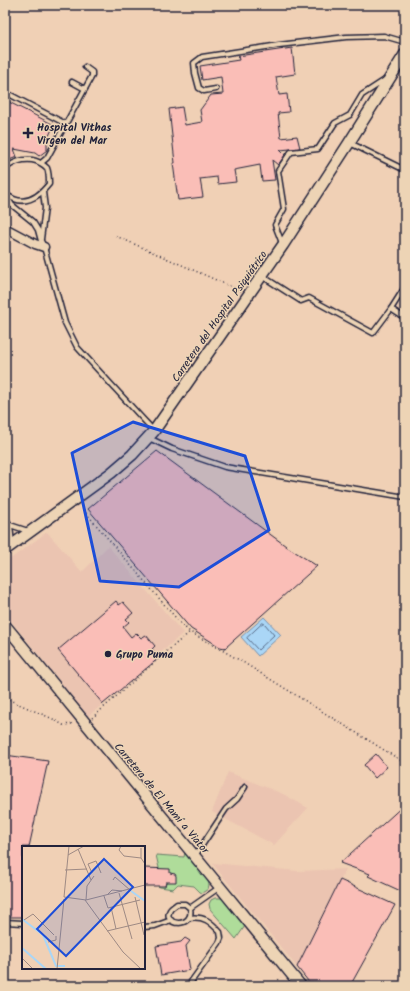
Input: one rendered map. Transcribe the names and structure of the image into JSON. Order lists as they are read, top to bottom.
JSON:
{
  "streets": {
    "street": ["Carretera del Hospital Psiquiátrico", "Carretera de El Mamí a Viator"]
  },
  "places": {
    "health": ["Hospital Vithas Virgen del Mar"],
    "other": ["Grupo Puma"]
  }
}
